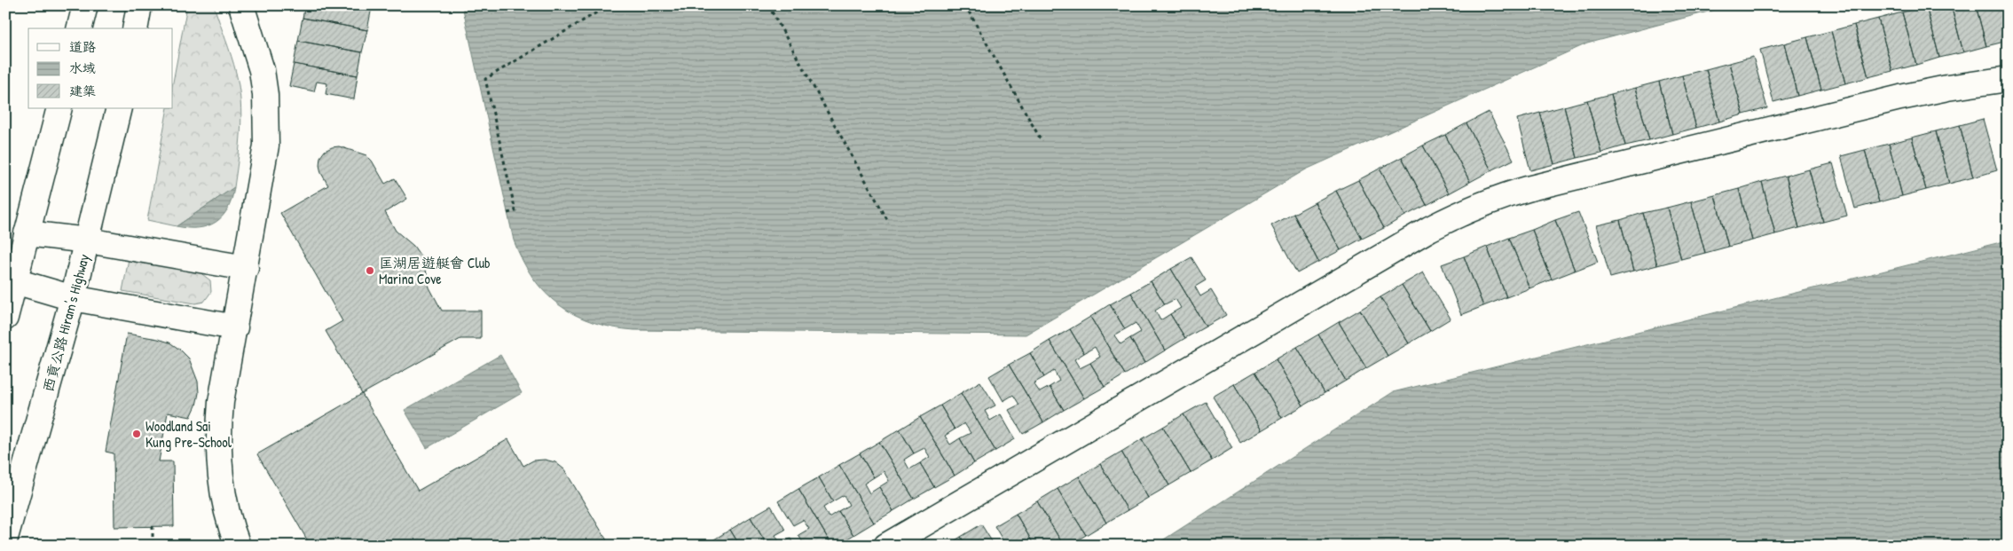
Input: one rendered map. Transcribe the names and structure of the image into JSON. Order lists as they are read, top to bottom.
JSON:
{
  "streets": {
    "main road": ["西貢公路 Hiram's Highway"]
  },
  "places": ["匡湖居遊艇會 Club Marina Cove", "Woodland Sai Kung Pre-School"],
  "legend": ["道路", "水域", "建築"]
}
